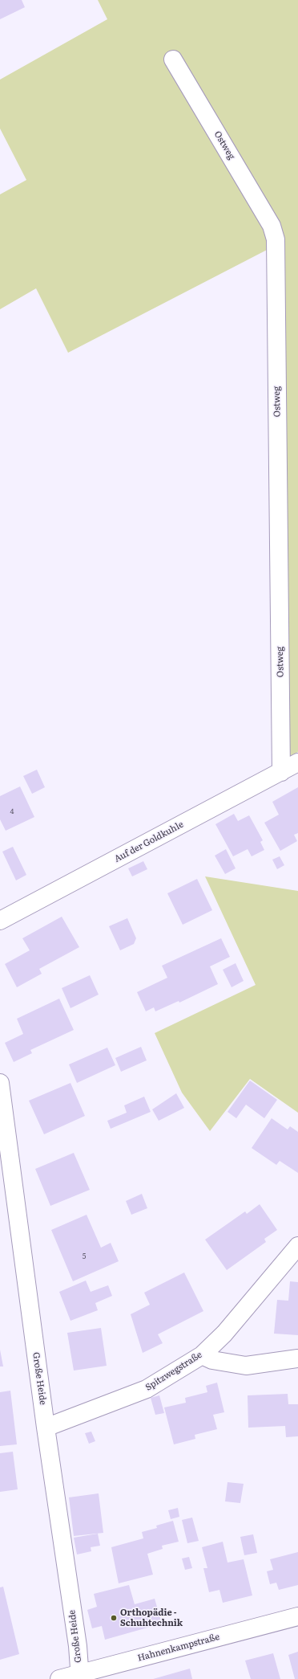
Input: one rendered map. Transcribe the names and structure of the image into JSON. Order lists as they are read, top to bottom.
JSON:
{
  "streets": {
    "street": [
      "Ostweg",
      "Auf der Goldkuhle",
      "Spitzwegstraße",
      "Große Heide",
      "Hahnenkampstraße"
    ]
  },
  "crossings": [
    ["Ostweg", "Auf der Goldkuhle"],
    ["Spitzwegstraße", "Große Heide"],
    ["Große Heide", "Hahnenkampstraße"]
  ],
  "places": ["Orthopädie - Schuhtechnik"],
  "house_numbers": ["4", "5"]
}
